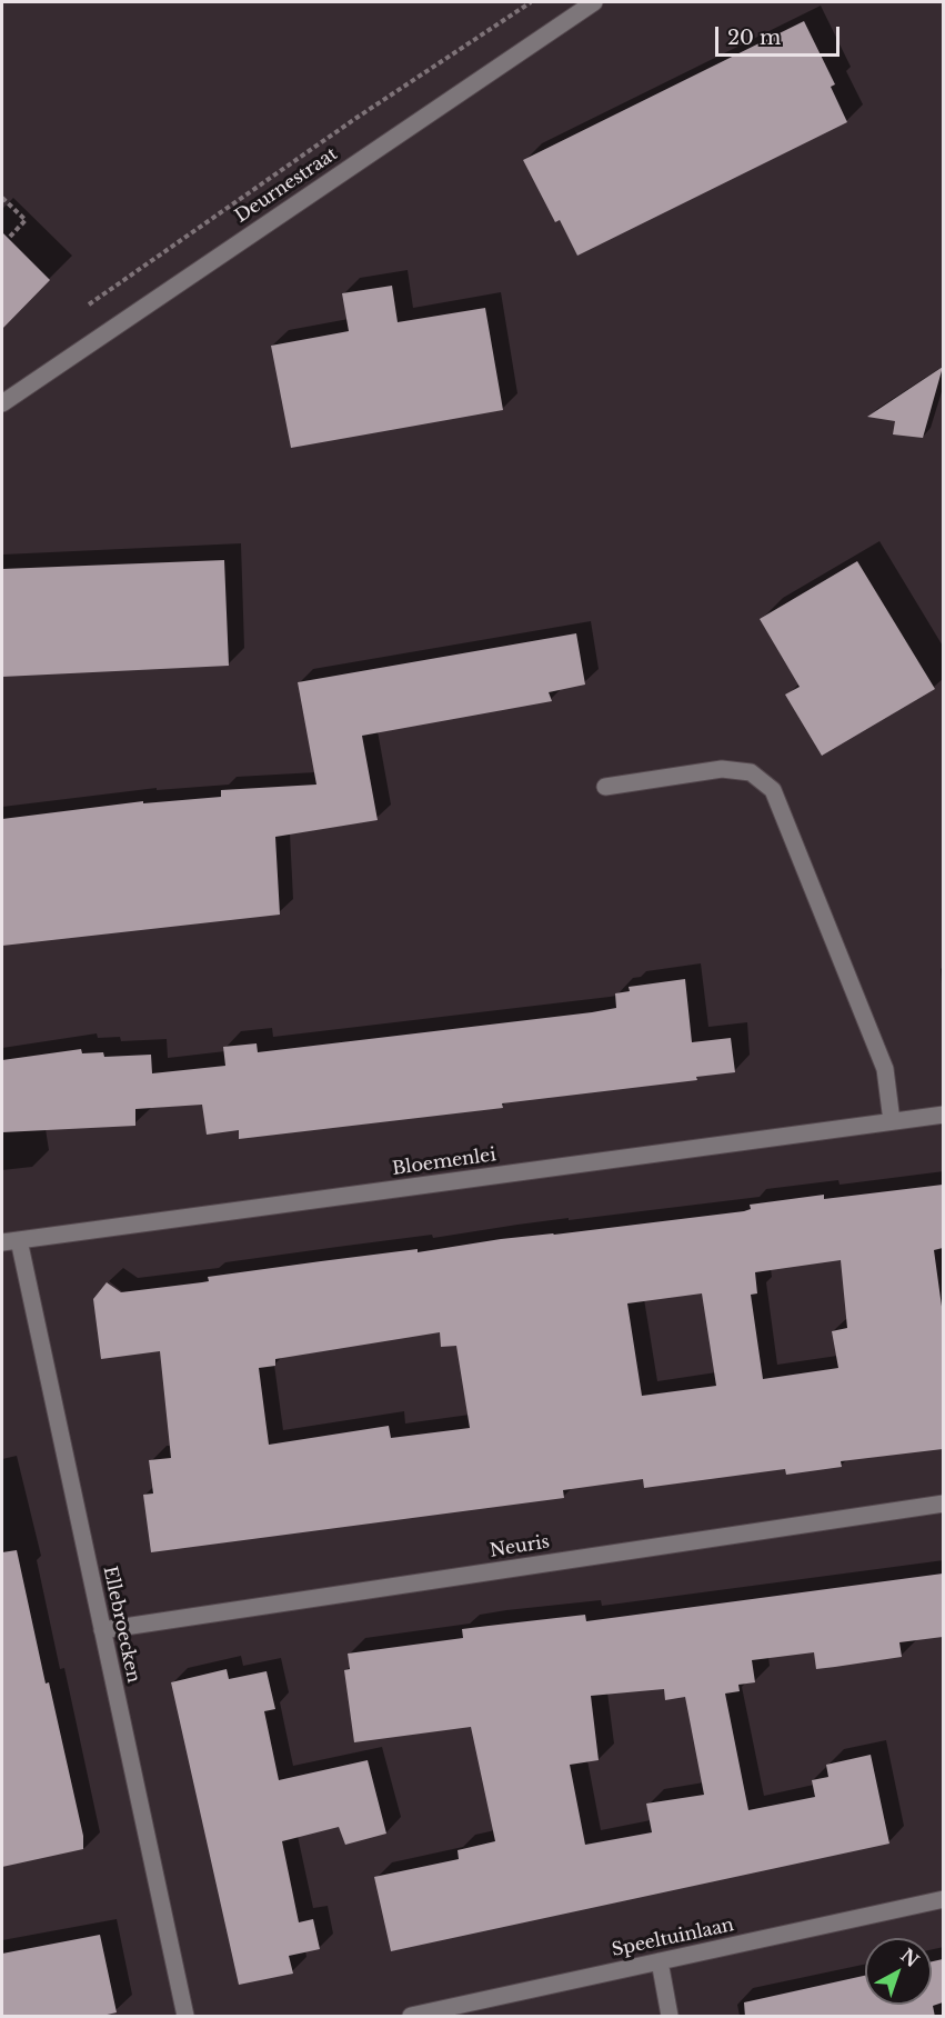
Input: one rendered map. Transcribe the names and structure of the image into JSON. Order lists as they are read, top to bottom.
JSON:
{
  "streets": {
    "street": [
      "Deurnestraat",
      "Bloemenlei",
      "Neuris",
      "Ellebroecken",
      "Speeltuinlaan"
    ]
  },
  "crossings": [
    ["Bloemenlei", "Ellebroecken"],
    ["Neuris", "Ellebroecken"]
  ],
  "scale_bar": "20 m",
  "north": "top right"
}
